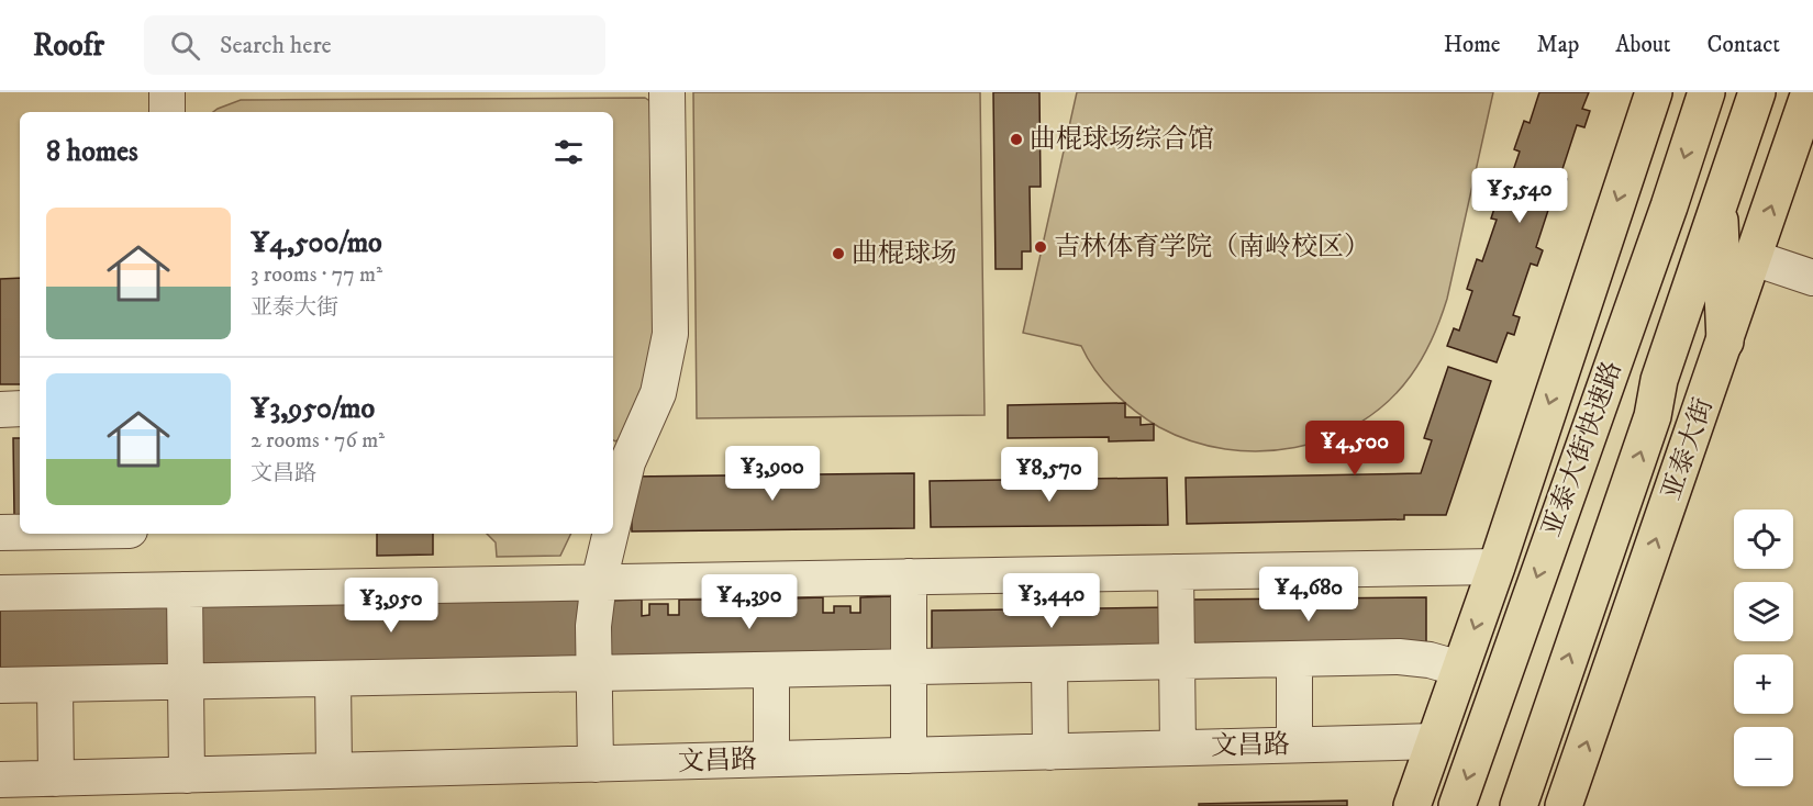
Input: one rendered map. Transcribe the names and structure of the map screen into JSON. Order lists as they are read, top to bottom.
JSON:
{
  "streets": {
    "main road": ["亚泰大街快速路", "亚泰大街"],
    "street": ["文昌路"]
  },
  "places": ["曲棍球场综合馆", "吉林体育学院（南岭校区）", "曲棍球场"],
  "page": {
    "header": "Roofr",
    "search": "Search here",
    "nav": [
      "Home",
      "Map",
      "About",
      "Contact"
    ],
    "heading": "8 homes",
    "price": [
      "¥5,540",
      "¥4,500",
      "¥3,900",
      "¥8,570",
      "¥4,680",
      "¥3,440",
      "¥4,390",
      "¥3,950"
    ],
    "list": [
      {
        "name": "¥4,500/mo",
        "note": "3 rooms · 77 m² · 亚泰大街"
      },
      {
        "name": "¥3,950/mo",
        "note": "2 rooms · 76 m² · 文昌路"
      }
    ],
    "map_buttons": ["+", "−"]
  }
}
